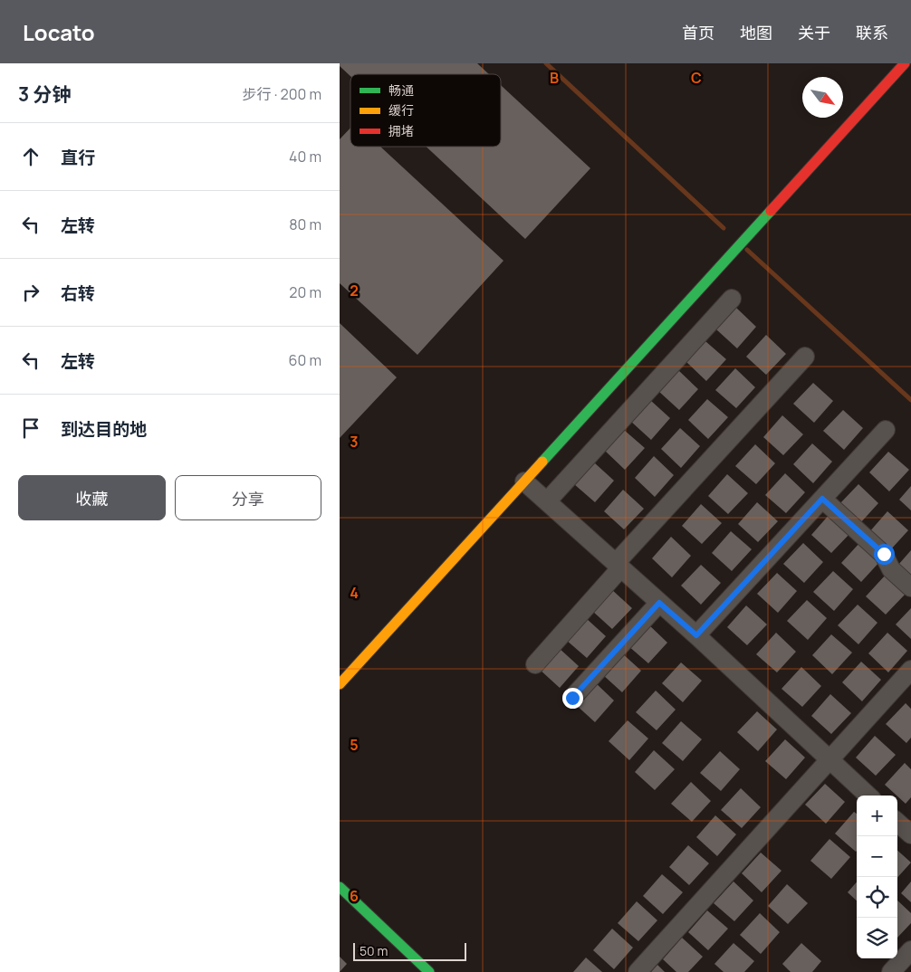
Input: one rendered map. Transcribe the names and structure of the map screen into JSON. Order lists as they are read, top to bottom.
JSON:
{
  "legend": ["畅通", "缓行", "拥堵"],
  "scale_bar": "50 m",
  "north": "bottom right",
  "page": {
    "header": "Locato",
    "nav": [
      "首页",
      "地图",
      "关于",
      "联系"
    ],
    "heading": ["3 分钟", "步行 · 200 m"],
    "list": [
      ["直行", "40 m"],
      ["左转", "80 m"],
      ["右转", "20 m"],
      ["左转", "60 m"],
      "到达目的地"
    ],
    "buttons": ["收藏", "分享"],
    "map_buttons": ["+", "−"],
    "scale": "50 m"
  },
  "grid": {
    "columns": ["B", "C"],
    "rows": [
      "2",
      "3",
      "4",
      "5",
      "6"
    ]
  }
}
